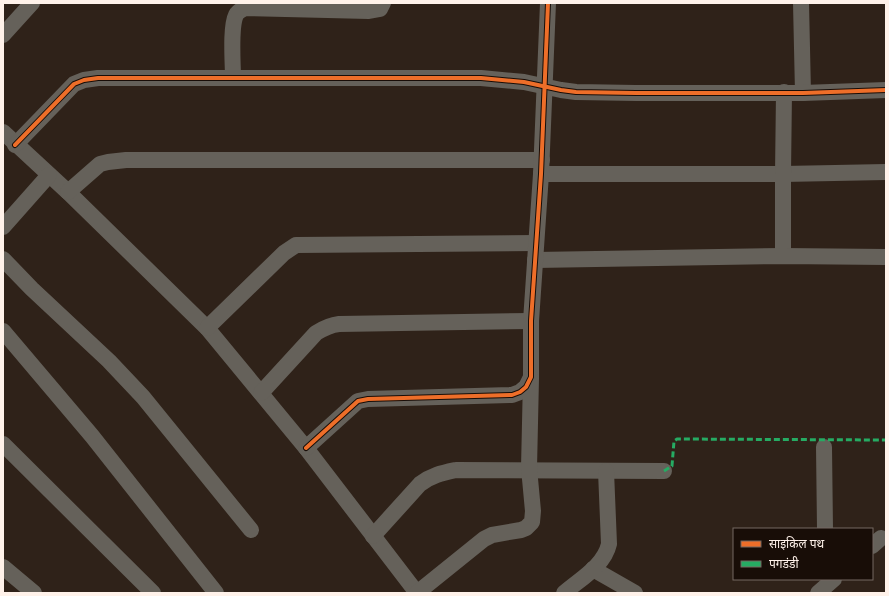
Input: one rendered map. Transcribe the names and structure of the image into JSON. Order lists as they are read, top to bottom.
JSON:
{
  "legend": ["साइकिल पथ", "पगडंडी"]
}
